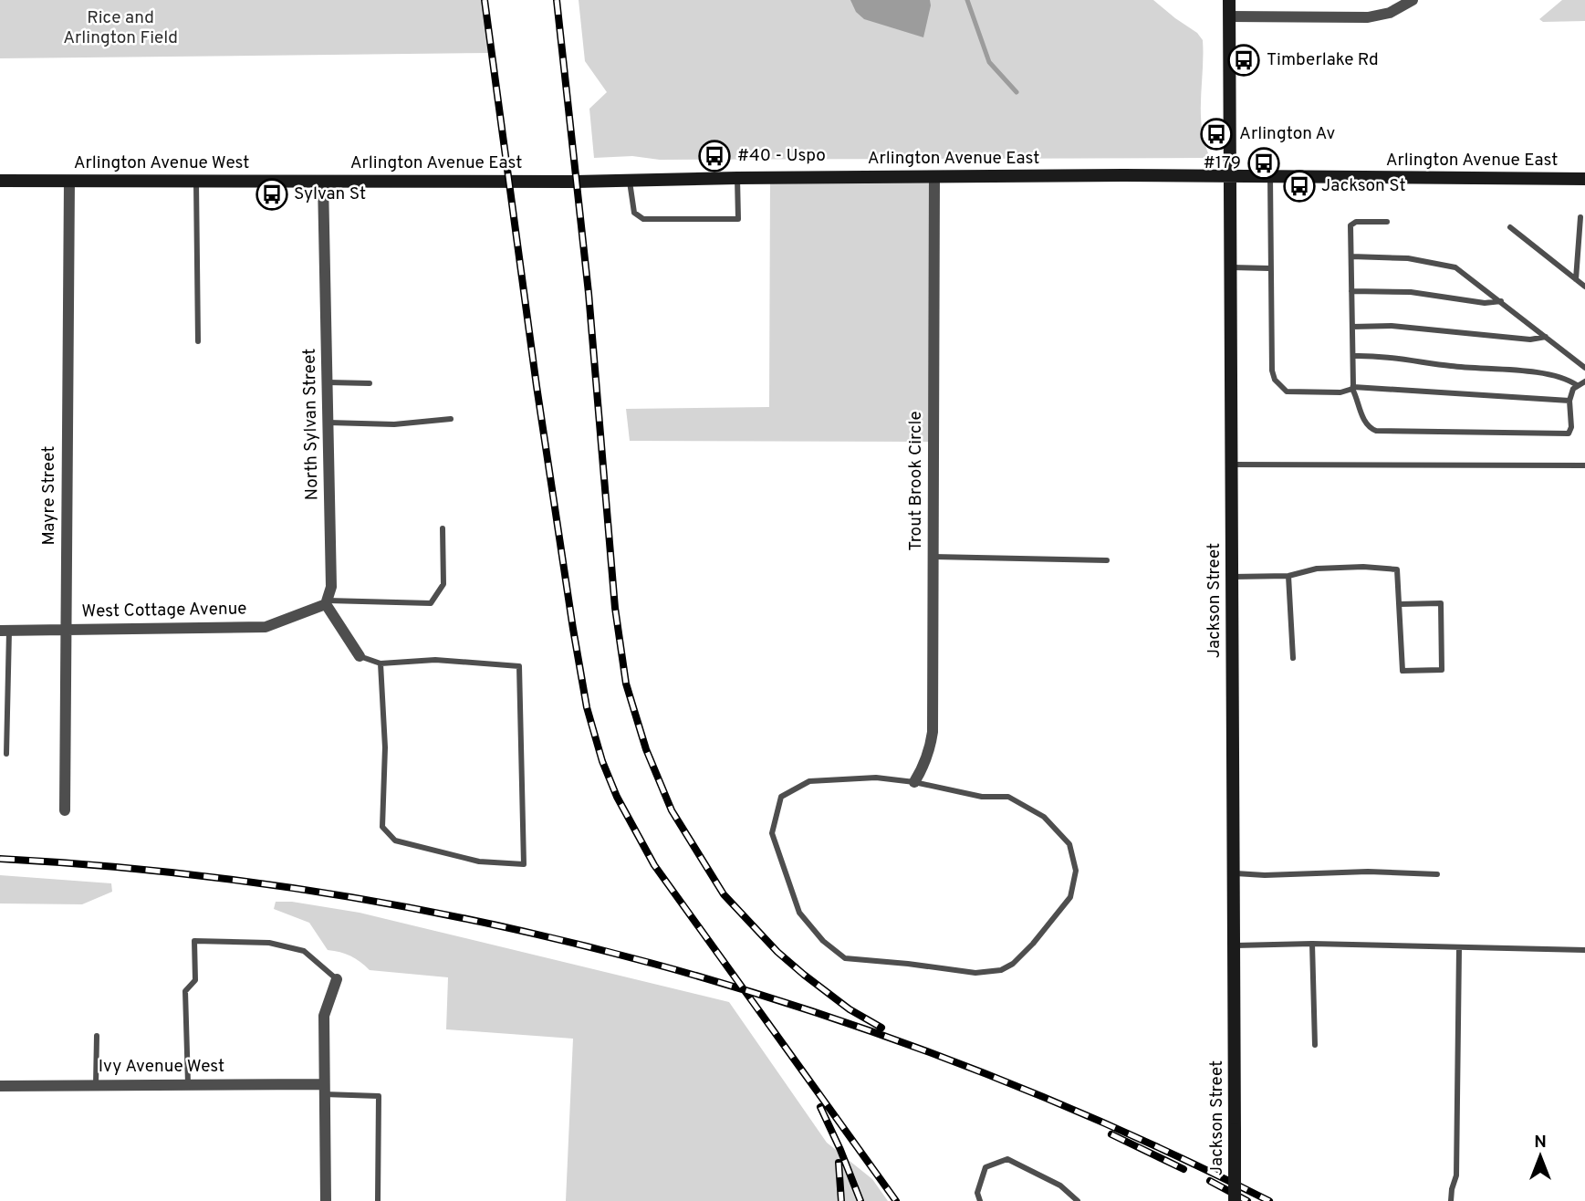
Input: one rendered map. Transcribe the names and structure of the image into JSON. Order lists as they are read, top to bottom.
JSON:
{
  "streets": {
    "street": [
      "Arlington Avenue East",
      "Arlington Avenue West",
      "North Sylvan Street",
      "Trout Brook Circle",
      "Mayre Street",
      "Jackson Street",
      "West Cottage Avenue",
      "Ivy Avenue West"
    ]
  },
  "crossings": [
    ["Arlington Avenue East", "Arlington Avenue West"],
    ["Arlington Avenue East", "North Sylvan Street"],
    ["Arlington Avenue East", "Trout Brook Circle"],
    ["Arlington Avenue East", "Jackson Street"],
    ["Arlington Avenue West", "North Sylvan Street"],
    ["Arlington Avenue West", "Mayre Street"],
    ["North Sylvan Street", "West Cottage Avenue"],
    ["Mayre Street", "West Cottage Avenue"]
  ],
  "parks": ["Rice and Arlington Field"],
  "places": {
    "bus stop": [
      "Timberlake Rd",
      "Arlington Av",
      "#40 - Uspo",
      "#179",
      "Jackson St",
      "Sylvan St"
    ]
  },
  "north": "top"
}
